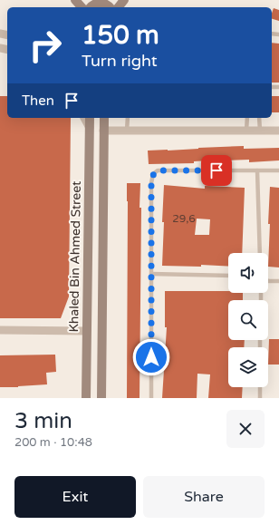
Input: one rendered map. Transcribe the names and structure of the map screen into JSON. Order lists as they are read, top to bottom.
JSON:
{
  "streets": {
    "main road": ["Khaled Bin Ahmed Street"]
  },
  "house_numbers": ["29,6"],
  "page": {
    "turn": ["150 m", "Turn right"],
    "then": "Then",
    "heading": ["3 min", "200 m · 10:48"],
    "buttons": ["Exit", "Share"]
  }
}
